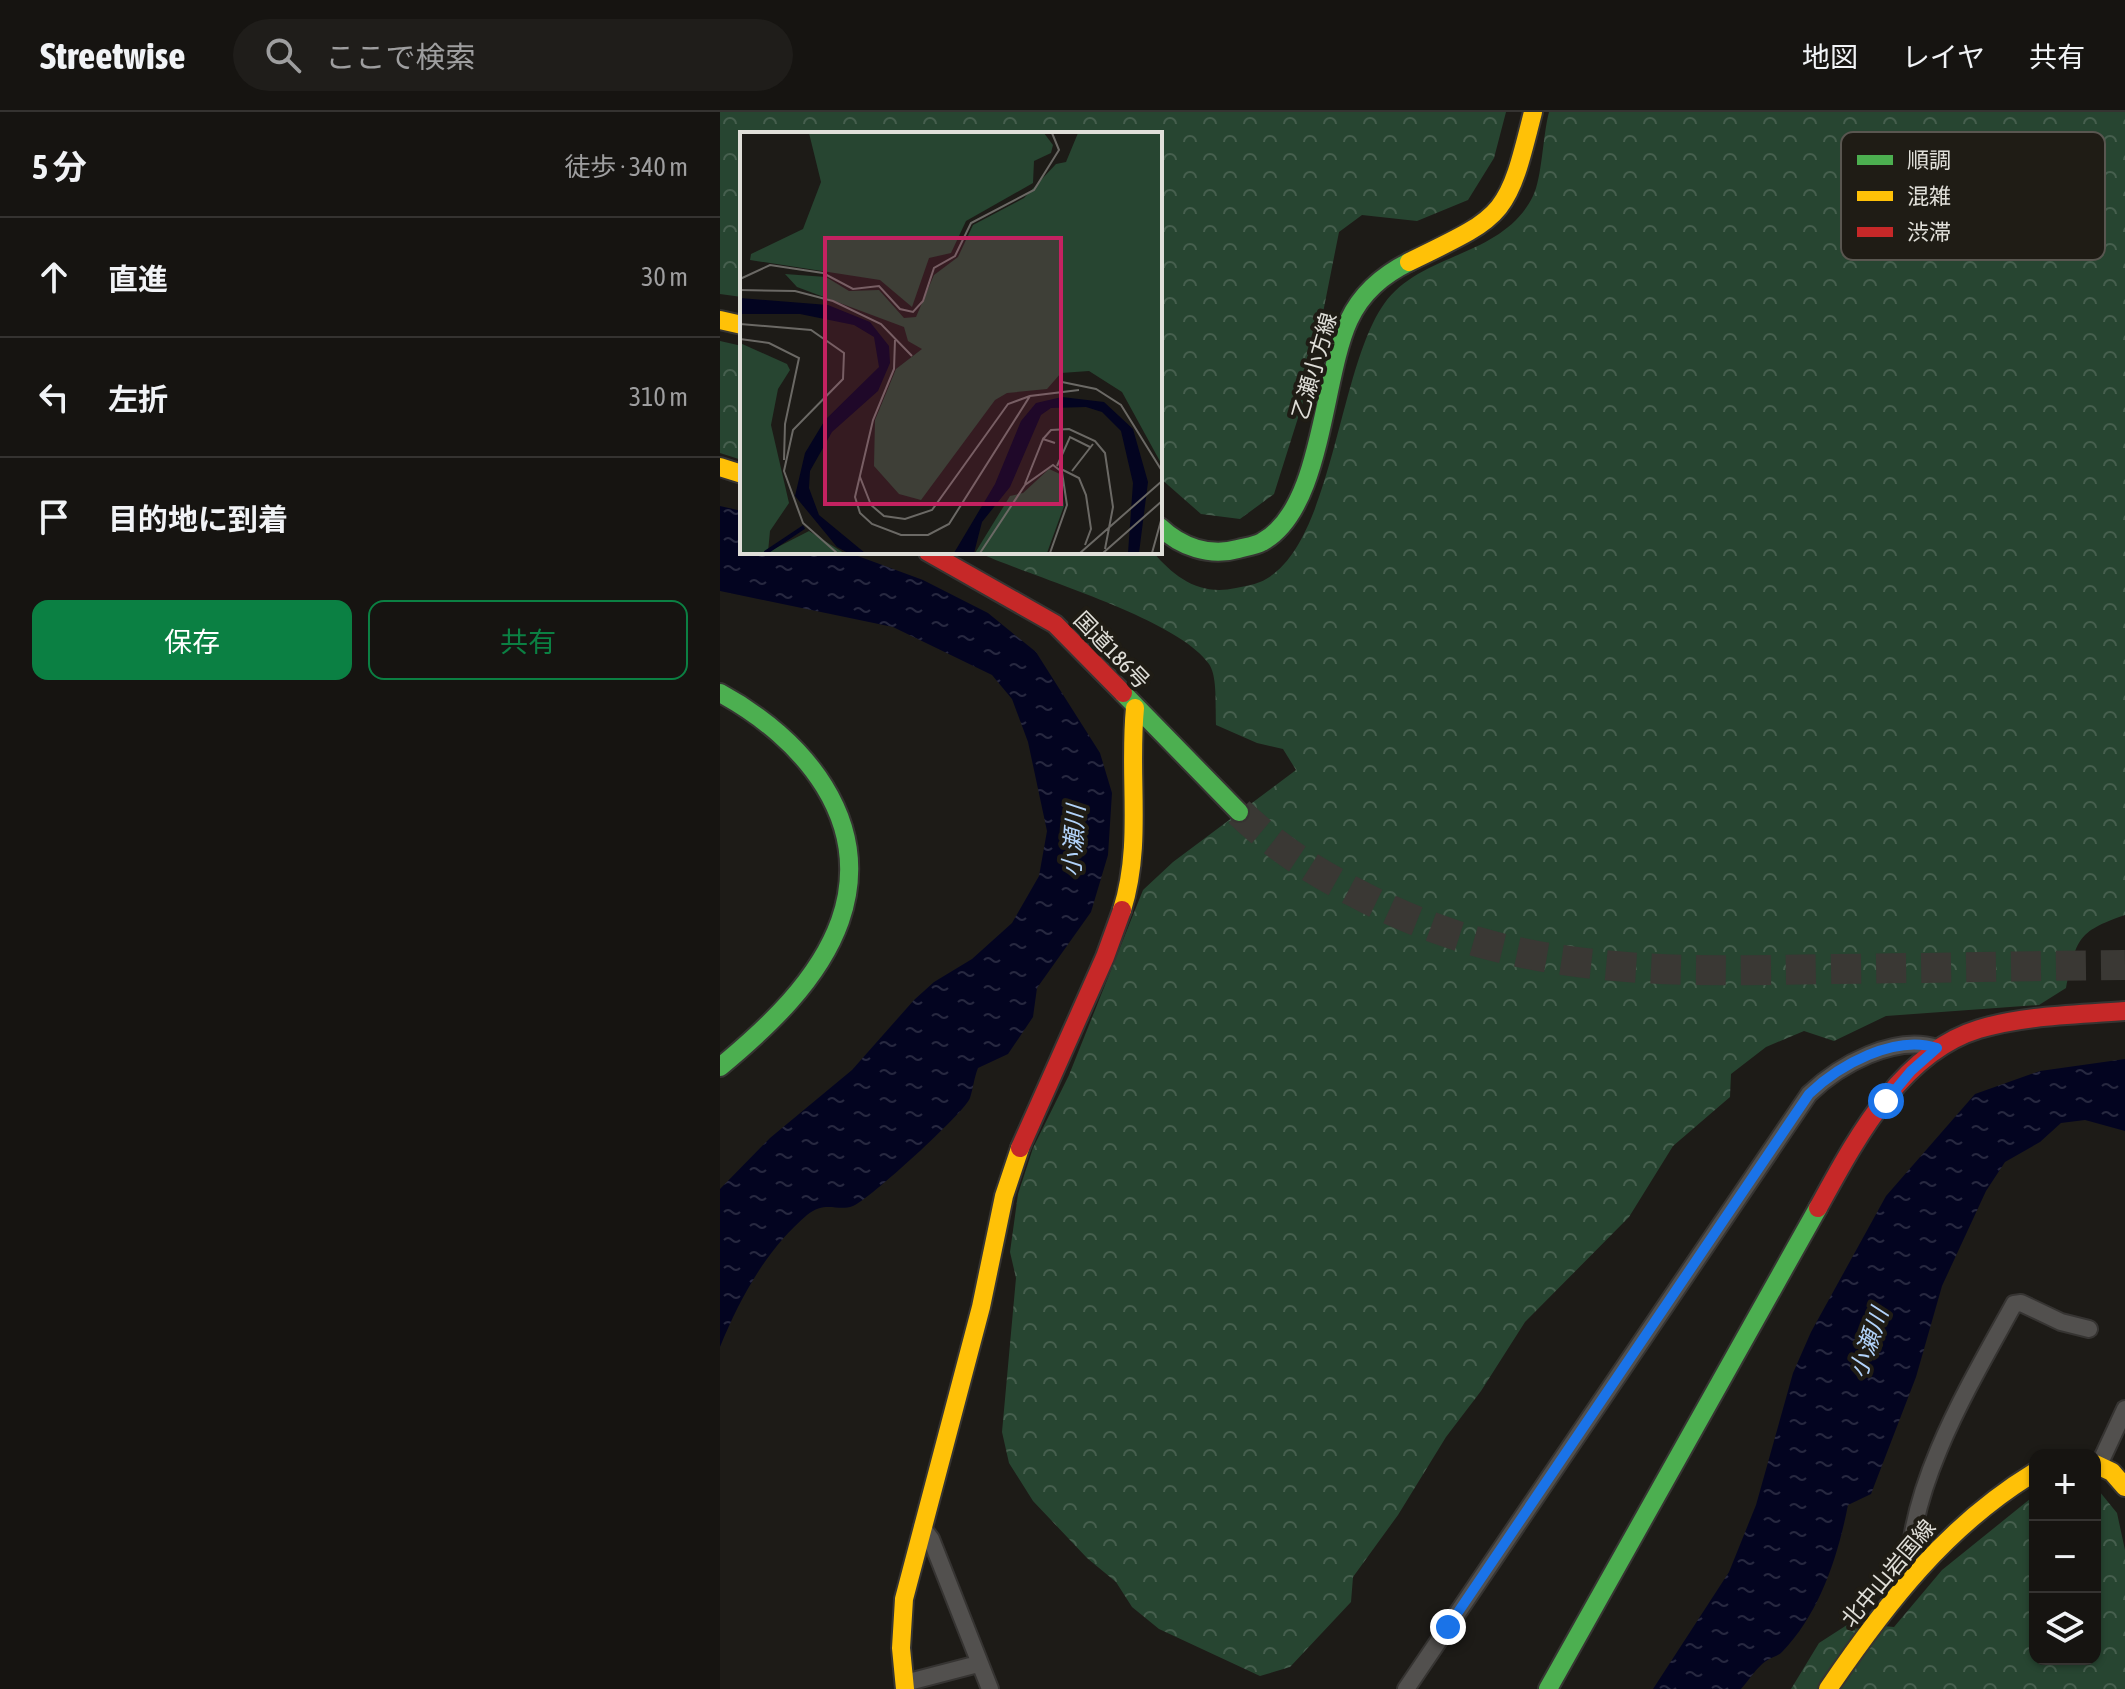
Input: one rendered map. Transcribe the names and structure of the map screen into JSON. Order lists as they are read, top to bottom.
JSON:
{
  "streets": {
    "main road": ["乙瀬小方線", "国道186号", "北中山岩国線"]
  },
  "water": ["小瀬川"],
  "legend": ["順調", "混雑", "渋滞"],
  "page": {
    "header": "Streetwise",
    "search": "ここで検索",
    "nav": ["地図", "レイヤ", "共有"],
    "heading": ["5 分", "徒歩 · 340 m"],
    "list": [
      ["直進", "30 m"],
      ["左折", "310 m"],
      "目的地に到着"
    ],
    "buttons": ["保存", "共有"],
    "map_buttons": ["+", "−"]
  }
}
